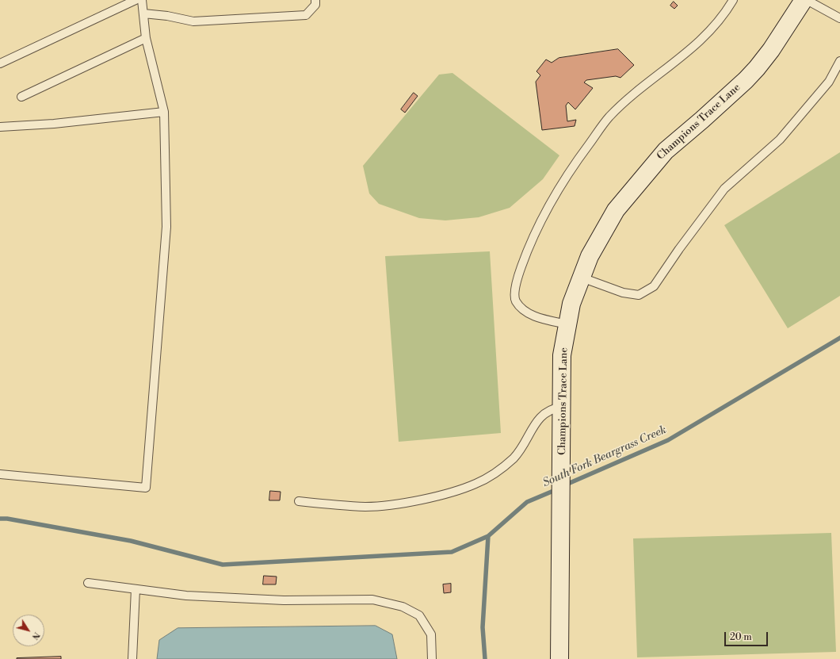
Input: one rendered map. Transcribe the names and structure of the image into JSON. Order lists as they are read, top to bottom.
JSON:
{
  "streets": {
    "street": ["Champions Trace Lane"]
  },
  "water": ["South Fork Beargrass Creek"],
  "scale_bar": "20 m",
  "north": "bottom right"
}
